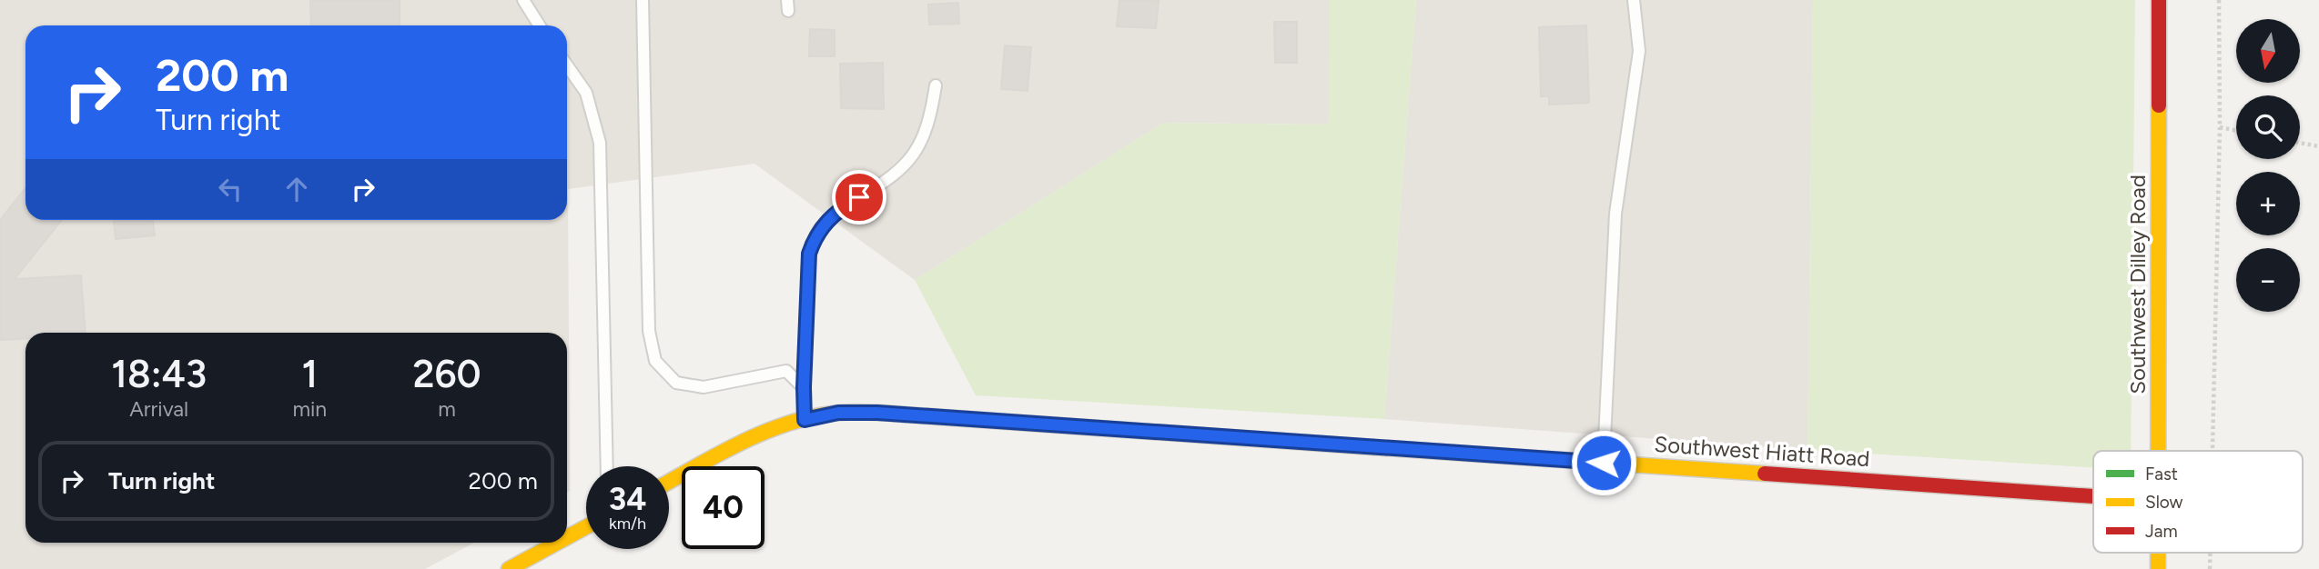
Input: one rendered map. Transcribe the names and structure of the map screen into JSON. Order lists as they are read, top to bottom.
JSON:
{
  "streets": {
    "street": ["Southwest Dilley Road", "Southwest Hiatt Road"]
  },
  "legend": ["Fast", "Slow", "Jam"],
  "north": "bottom",
  "page": {
    "map_buttons": ["+", "−"],
    "turn": ["200 m", "Turn right"],
    "eta": [
      "18:43",
      "Arrival",
      "1",
      "min",
      "260",
      "m"
    ],
    "list": [
      {
        "name": "Turn right",
        "value": "200 m"
      }
    ],
    "speed": "34 km/h",
    "limit": "40"
  }
}
